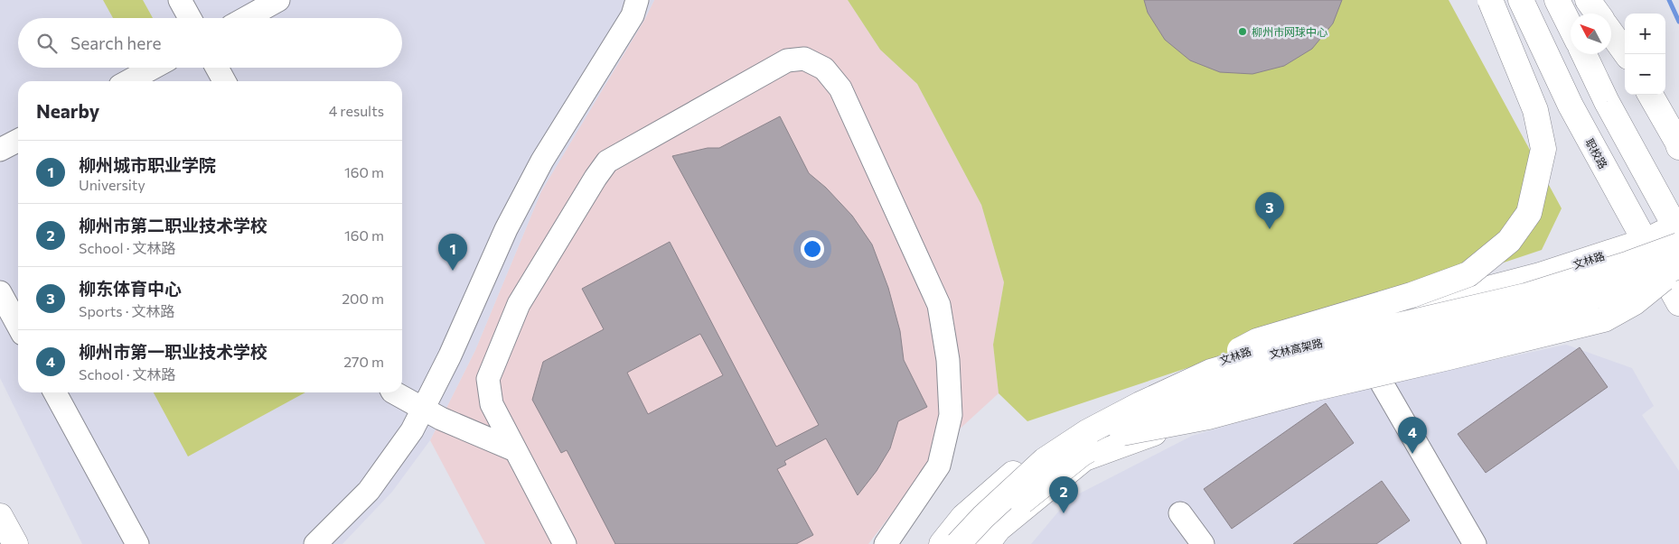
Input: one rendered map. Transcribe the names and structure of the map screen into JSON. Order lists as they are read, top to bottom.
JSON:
{
  "streets": {
    "main road": ["职校路", "文林路", "文林高架路"]
  },
  "crossings": [
    ["职校路", "文林路"],
    ["职校路", "文林高架路"],
    ["文林路", "文林高架路"]
  ],
  "places": ["柳州市网球中心"],
  "north": "top left",
  "page": {
    "map_buttons": ["+", "−"],
    "search": "Search here",
    "heading": ["Nearby", "4 results"],
    "list": [
      {
        "mark": "1",
        "name": "柳州城市职业学院",
        "note": "University",
        "value": "160 m"
      },
      {
        "mark": "2",
        "name": "柳州市第二职业技术学校",
        "note": "School · 文林路",
        "value": "160 m"
      },
      {
        "mark": "3",
        "name": "柳东体育中心",
        "note": "Sports · 文林路",
        "value": "200 m"
      },
      {
        "mark": "4",
        "name": "柳州市第一职业技术学校",
        "note": "School · 文林路",
        "value": "270 m"
      }
    ],
    "pins": [
      "3",
      "1",
      "4",
      "2"
    ]
  }
}
